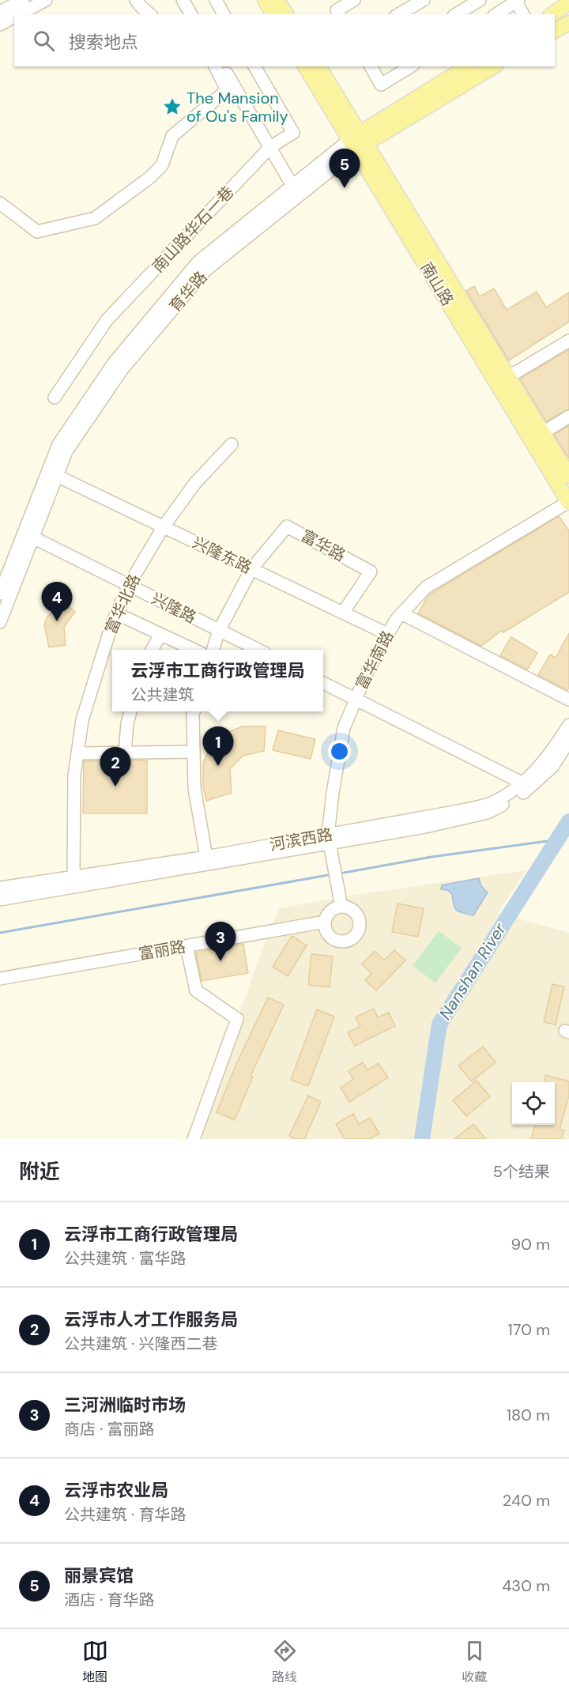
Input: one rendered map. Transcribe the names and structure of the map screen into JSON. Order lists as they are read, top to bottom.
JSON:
{
  "streets": {
    "main road": ["南山路", "育华路"],
    "street": [
      "南山路华石一巷",
      "富华路",
      "兴隆东路",
      "富华北路",
      "兴隆路",
      "富华南路",
      "河滨西路",
      "富丽路"
    ]
  },
  "crossings": [
    ["南山路", "育华路"],
    ["南山路", "富华南路"],
    ["育华路", "兴隆东路"],
    ["育华路", "兴隆路"],
    ["富华路", "兴隆东路"],
    ["富华路", "兴隆路"],
    ["兴隆东路", "富华北路"],
    ["兴隆东路", "富华南路"],
    ["富华北路", "兴隆路"],
    ["富华北路", "河滨西路"],
    ["富华南路", "河滨西路"],
    ["富华南路", "富丽路"]
  ],
  "water": ["Nanshan River"],
  "places": {
    "place": ["The Mansion of Ou's Family"]
  },
  "page": {
    "search": "搜索地点",
    "pins": [
      "5",
      "4",
      "1",
      "2",
      "3"
    ],
    "popup": ["云浮市工商行政管理局", "公共建筑"],
    "heading": ["附近", "5个结果"],
    "list": [
      {
        "mark": "1",
        "name": "云浮市工商行政管理局",
        "note": "公共建筑 · 富华路",
        "value": "90 m"
      },
      {
        "mark": "2",
        "name": "云浮市人才工作服务局",
        "note": "公共建筑 · 兴隆西二巷",
        "value": "170 m"
      },
      {
        "mark": "3",
        "name": "三河洲临时市场",
        "note": "商店 · 富丽路",
        "value": "180 m"
      },
      {
        "mark": "4",
        "name": "云浮市农业局",
        "note": "公共建筑 · 育华路",
        "value": "240 m"
      },
      {
        "mark": "5",
        "name": "丽景宾馆",
        "note": "酒店 · 育华路",
        "value": "430 m"
      }
    ],
    "nav": ["地图", "路线", "收藏"]
  }
}
